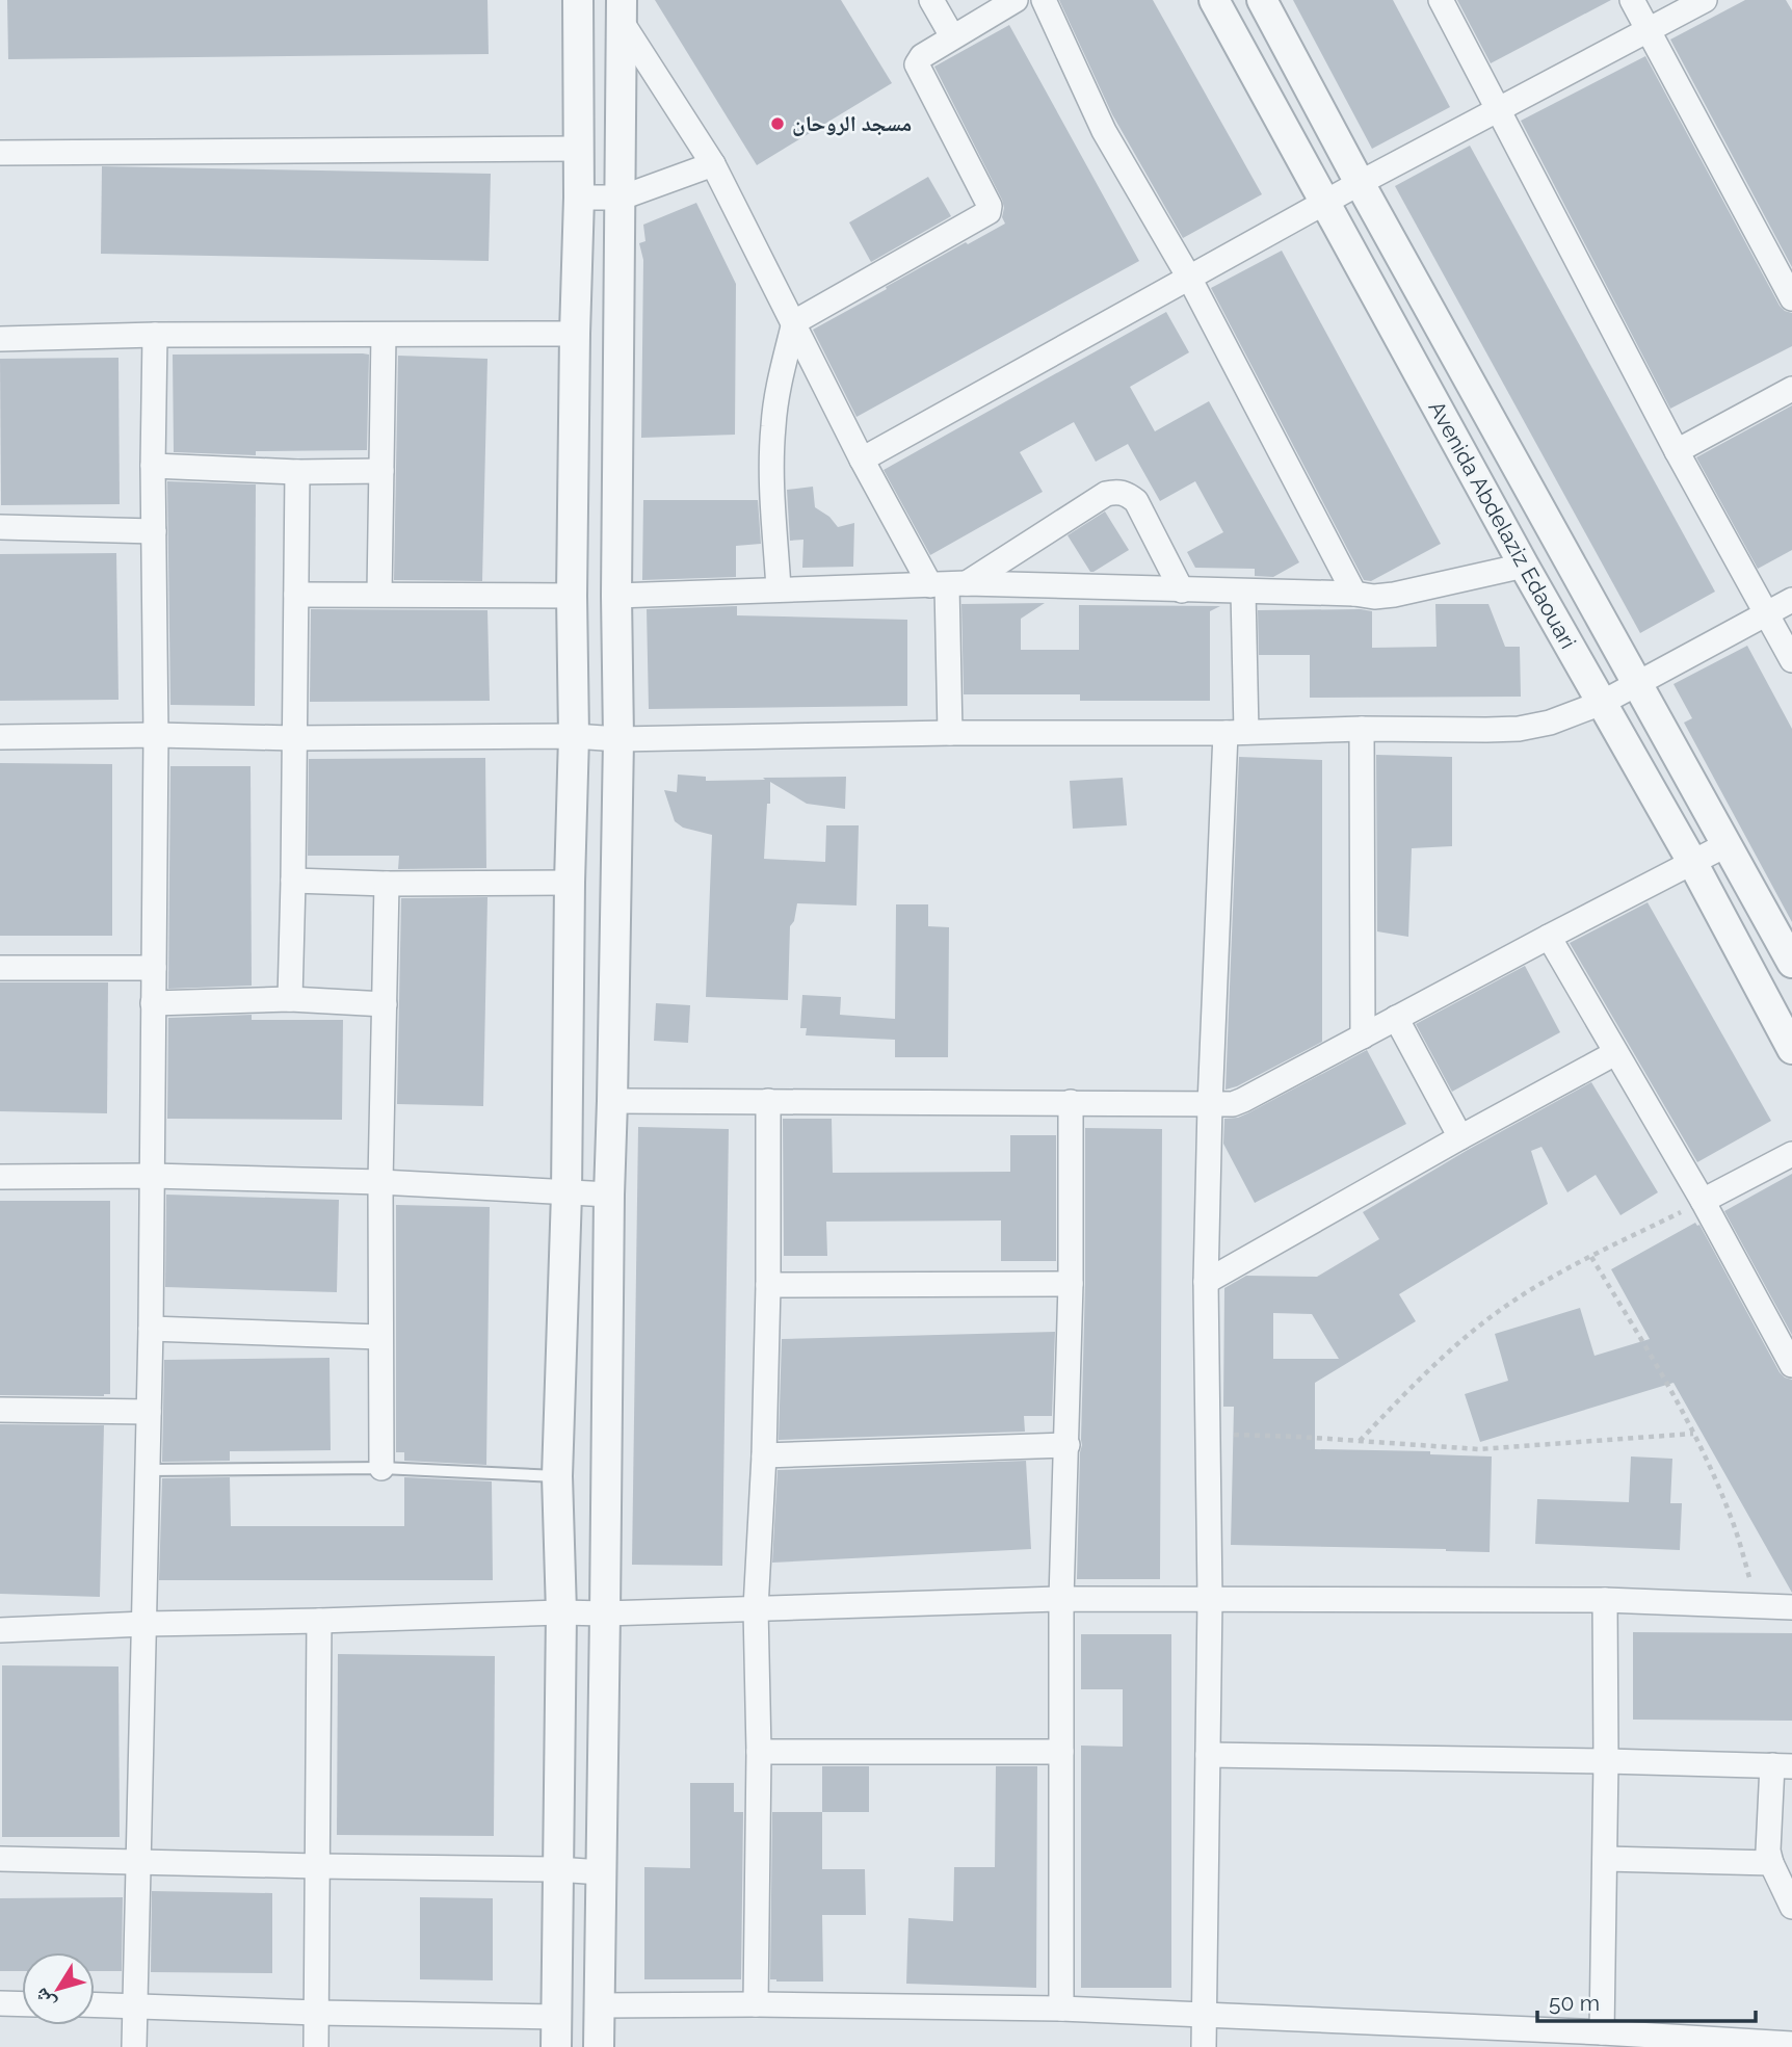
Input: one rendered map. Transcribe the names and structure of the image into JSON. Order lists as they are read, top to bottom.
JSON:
{
  "streets": {
    "street": ["Avenida Abdelaziz Edaouari"]
  },
  "places": ["مسجد الروحان"],
  "scale_bar": "50 m",
  "north": "bottom left"
}
